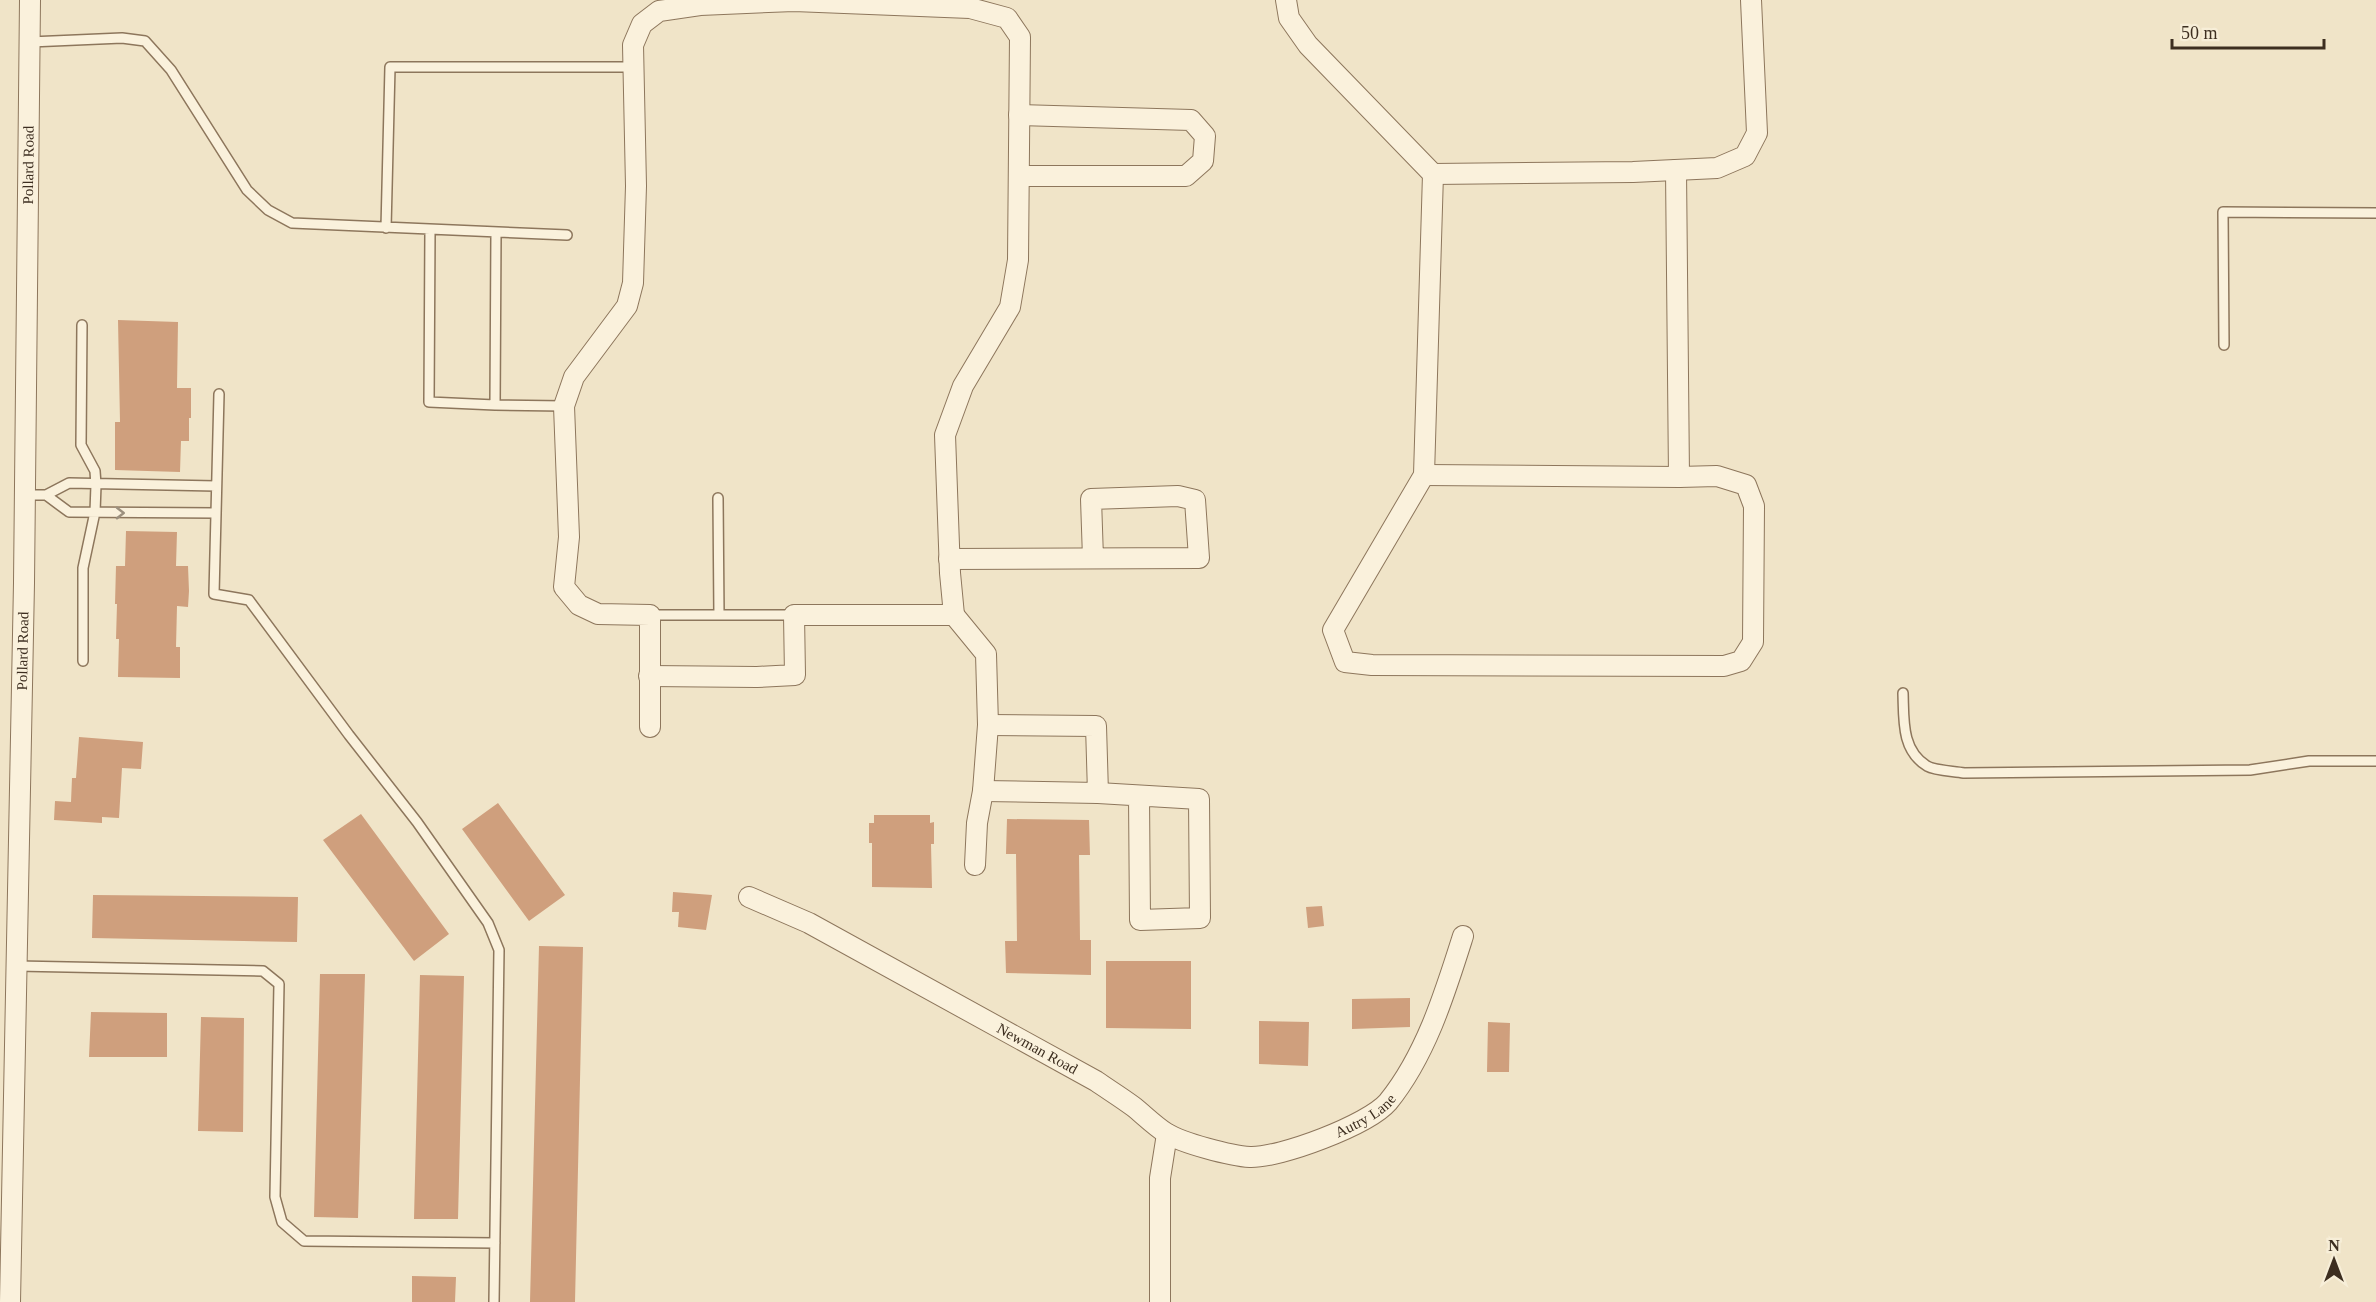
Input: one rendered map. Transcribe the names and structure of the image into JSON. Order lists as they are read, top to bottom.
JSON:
{
  "streets": {
    "street": ["Pollard Road", "Newman Road", "Autry Lane"]
  },
  "crossings": [
    ["Newman Road", "Autry Lane"]
  ],
  "scale_bar": "50 m",
  "north": "top"
}
